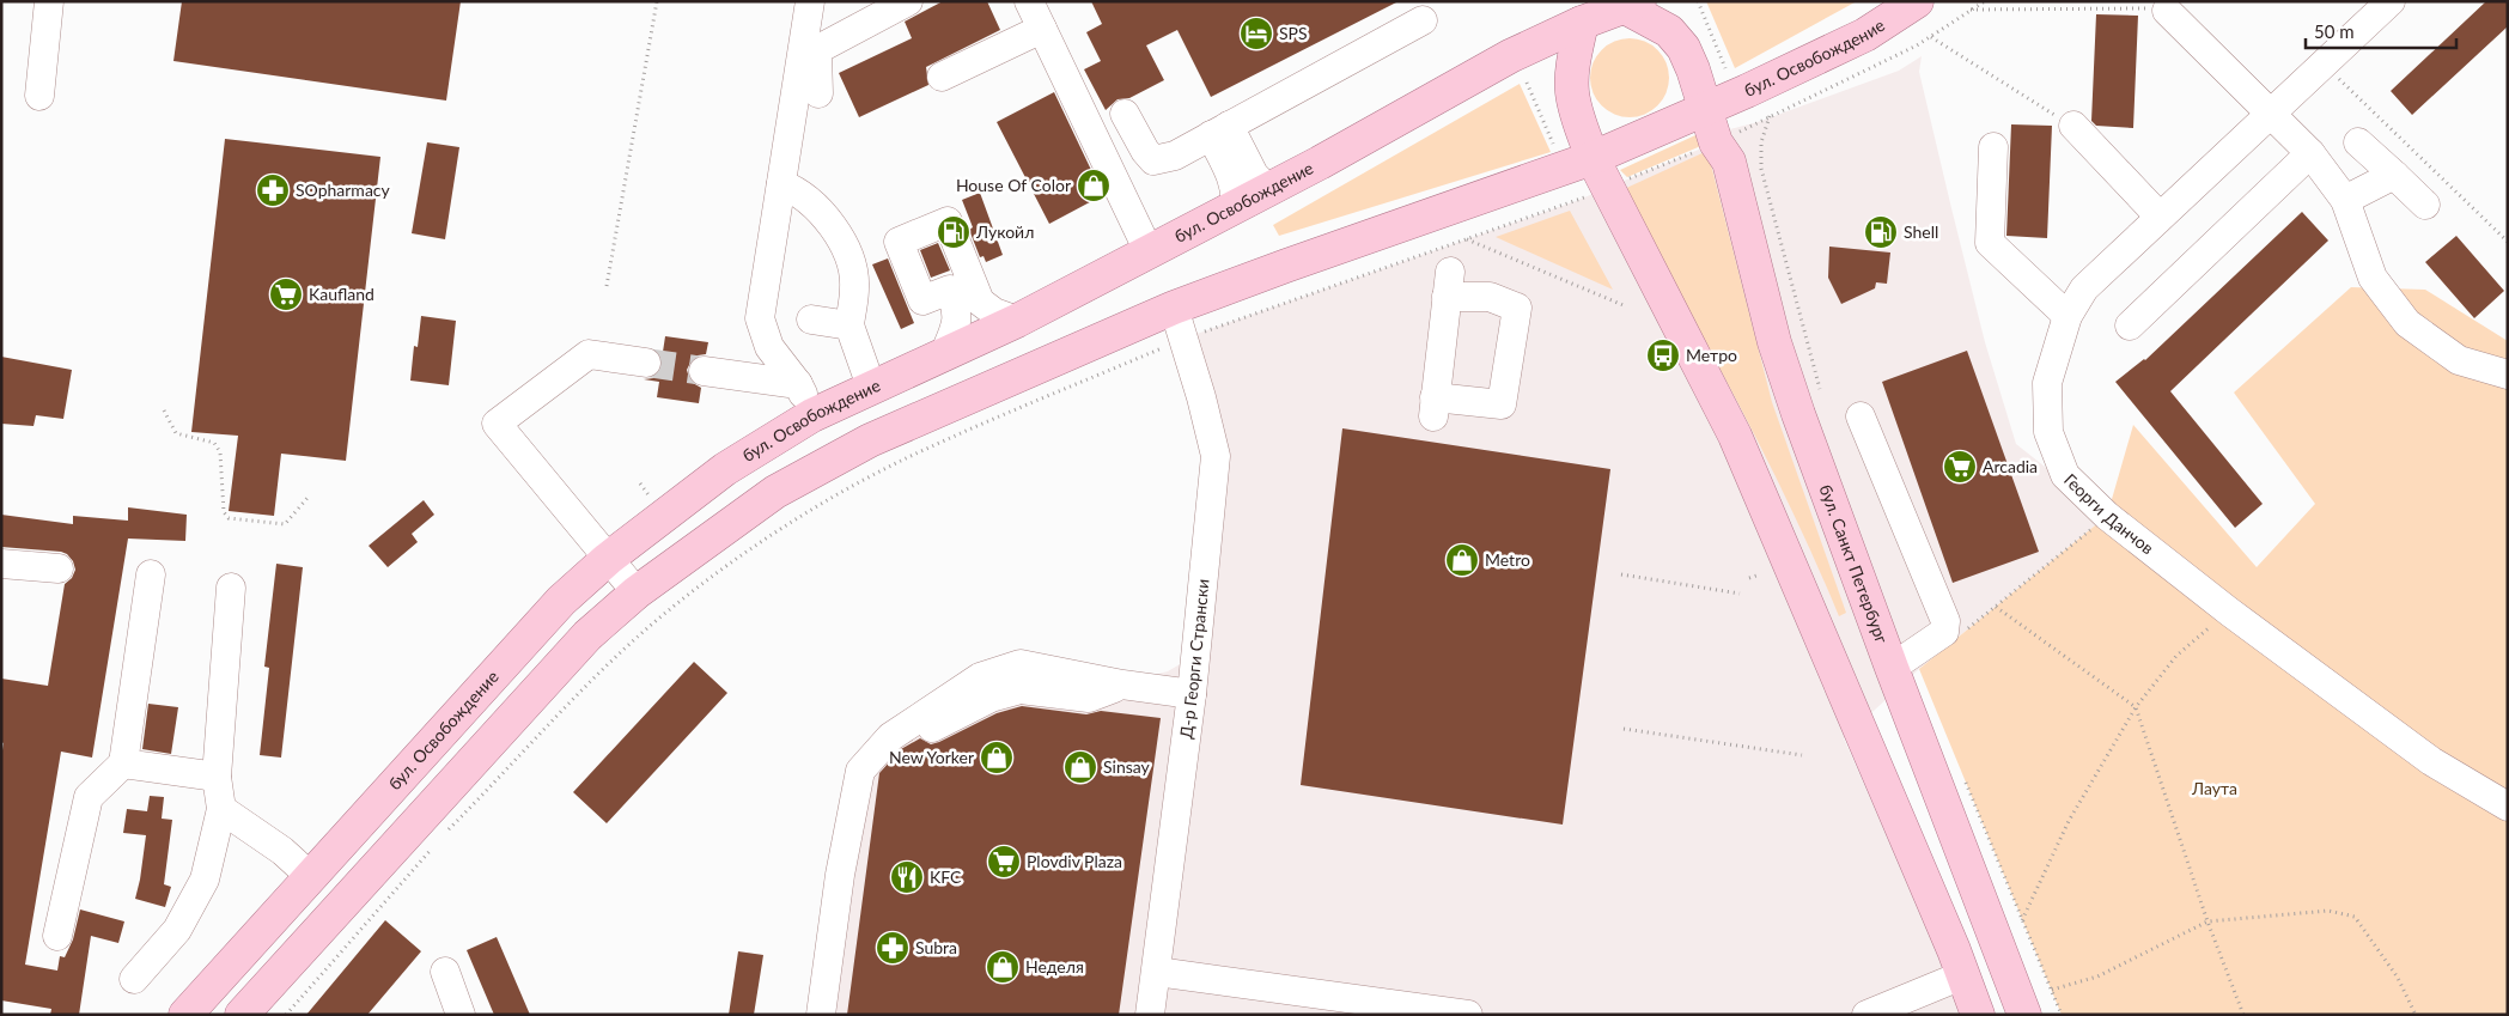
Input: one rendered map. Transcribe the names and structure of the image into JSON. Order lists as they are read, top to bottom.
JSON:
{
  "streets": {
    "main road": ["бул. Освобождение", "бул. Санкт Петербург"],
    "street": ["Георги Данчов", "Д-р Георги Странски"]
  },
  "crossings": [
    ["бул. Освобождение", "бул. Санкт Петербург"]
  ],
  "parks": ["Лаута"],
  "places": {
    "hotel": ["SPS"],
    "shop": [
      "House Of Color",
      "Metro",
      "New Yorker",
      "Sinsay",
      "Неделя"
    ],
    "pharmacy": ["SOpharmacy", "Subra"],
    "fuel station": ["Лукойл", "Shell"],
    "supermarket": ["Kaufland", "Arcadia", "Plovdiv Plaza"],
    "bus stop": ["Метро"],
    "restaurant": ["KFC"]
  },
  "scale_bar": "50 m"
}
